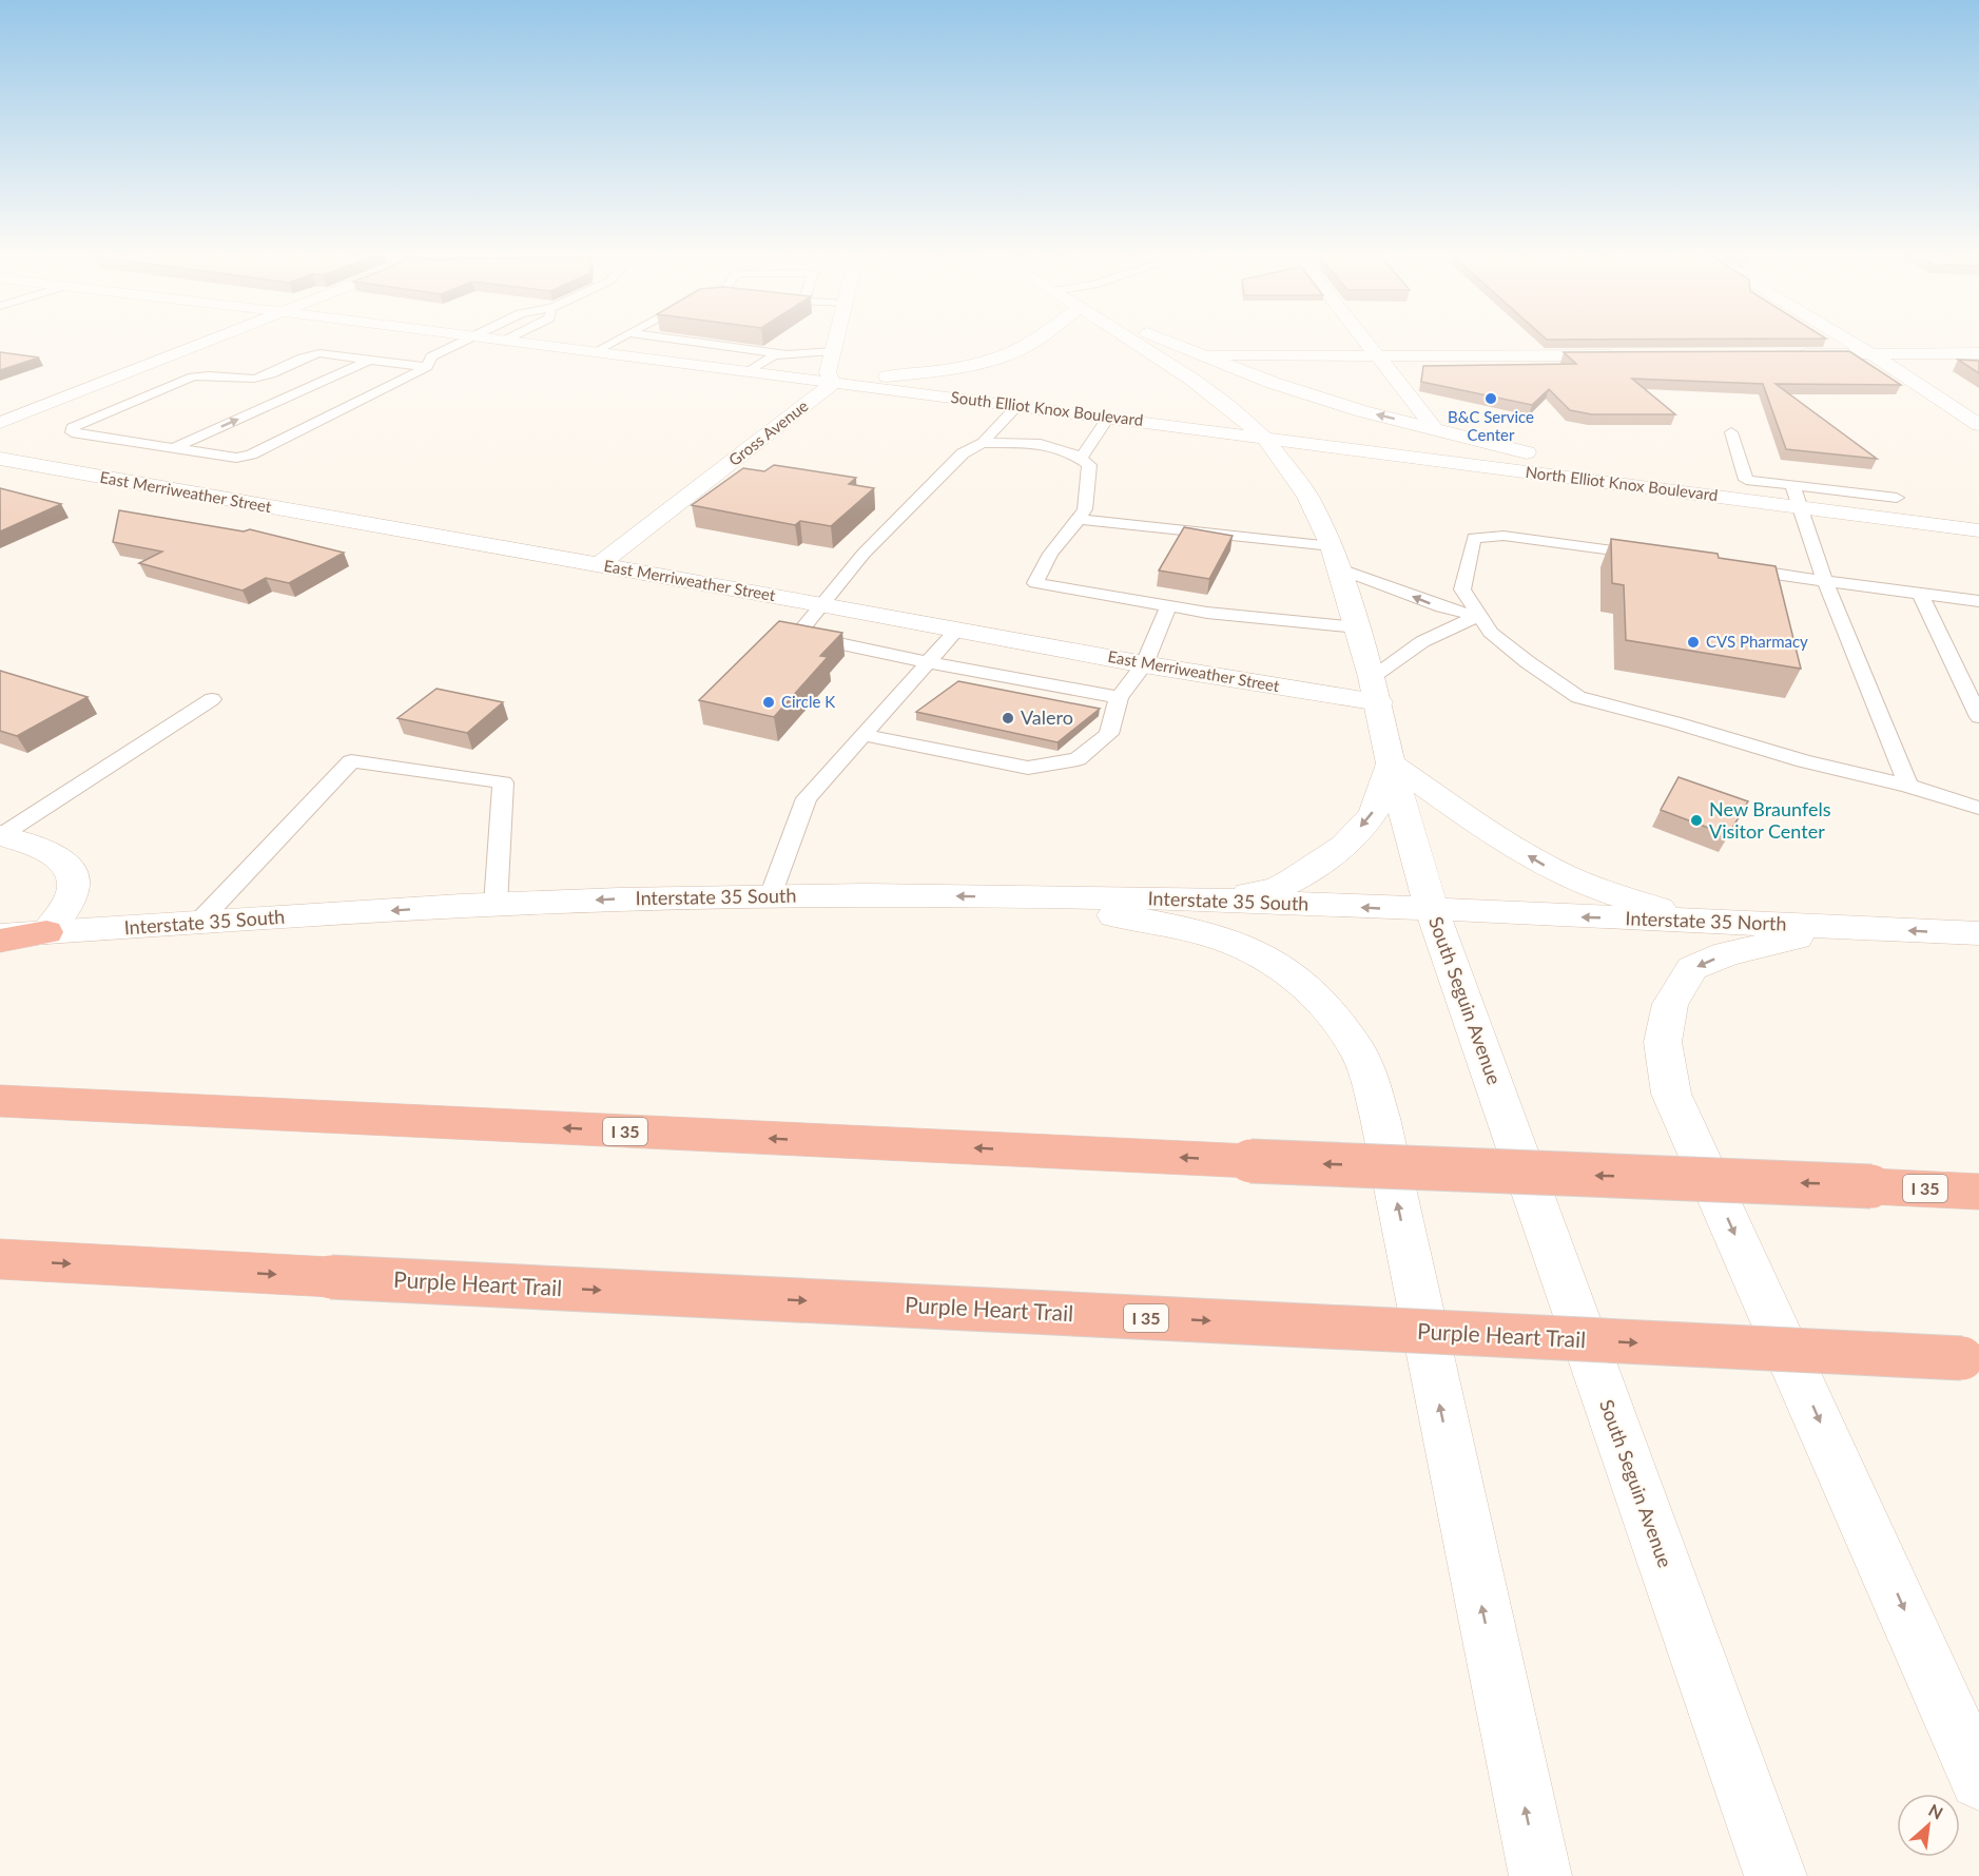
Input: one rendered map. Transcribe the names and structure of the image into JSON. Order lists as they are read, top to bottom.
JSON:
{
  "streets": {
    "highway": ["I 35", "Purple Heart Trail"],
    "main road": [
      "South Elliot Knox Boulevard",
      "Gross Avenue",
      "North Elliot Knox Boulevard",
      "East Merriweather Street",
      "Interstate 35 South",
      "Interstate 35 North",
      "South Seguin Avenue"
    ]
  },
  "crossings": [
    ["South Elliot Knox Boulevard", "Gross Avenue"],
    ["South Elliot Knox Boulevard", "North Elliot Knox Boulevard"],
    ["South Elliot Knox Boulevard", "South Seguin Avenue"],
    ["Gross Avenue", "East Merriweather Street"],
    ["North Elliot Knox Boulevard", "South Seguin Avenue"],
    ["East Merriweather Street", "South Seguin Avenue"],
    ["Interstate 35 South", "Interstate 35 North"],
    ["Interstate 35 South", "South Seguin Avenue"],
    ["Interstate 35 North", "South Seguin Avenue"]
  ],
  "one_way": ["Interstate 35 South", "Interstate 35 North"],
  "places": [
    "B&C Service Center",
    "CVS Pharmacy",
    "Circle K",
    "Valero",
    "New Braunfels Visitor Center"
  ],
  "north": "top right"
}
